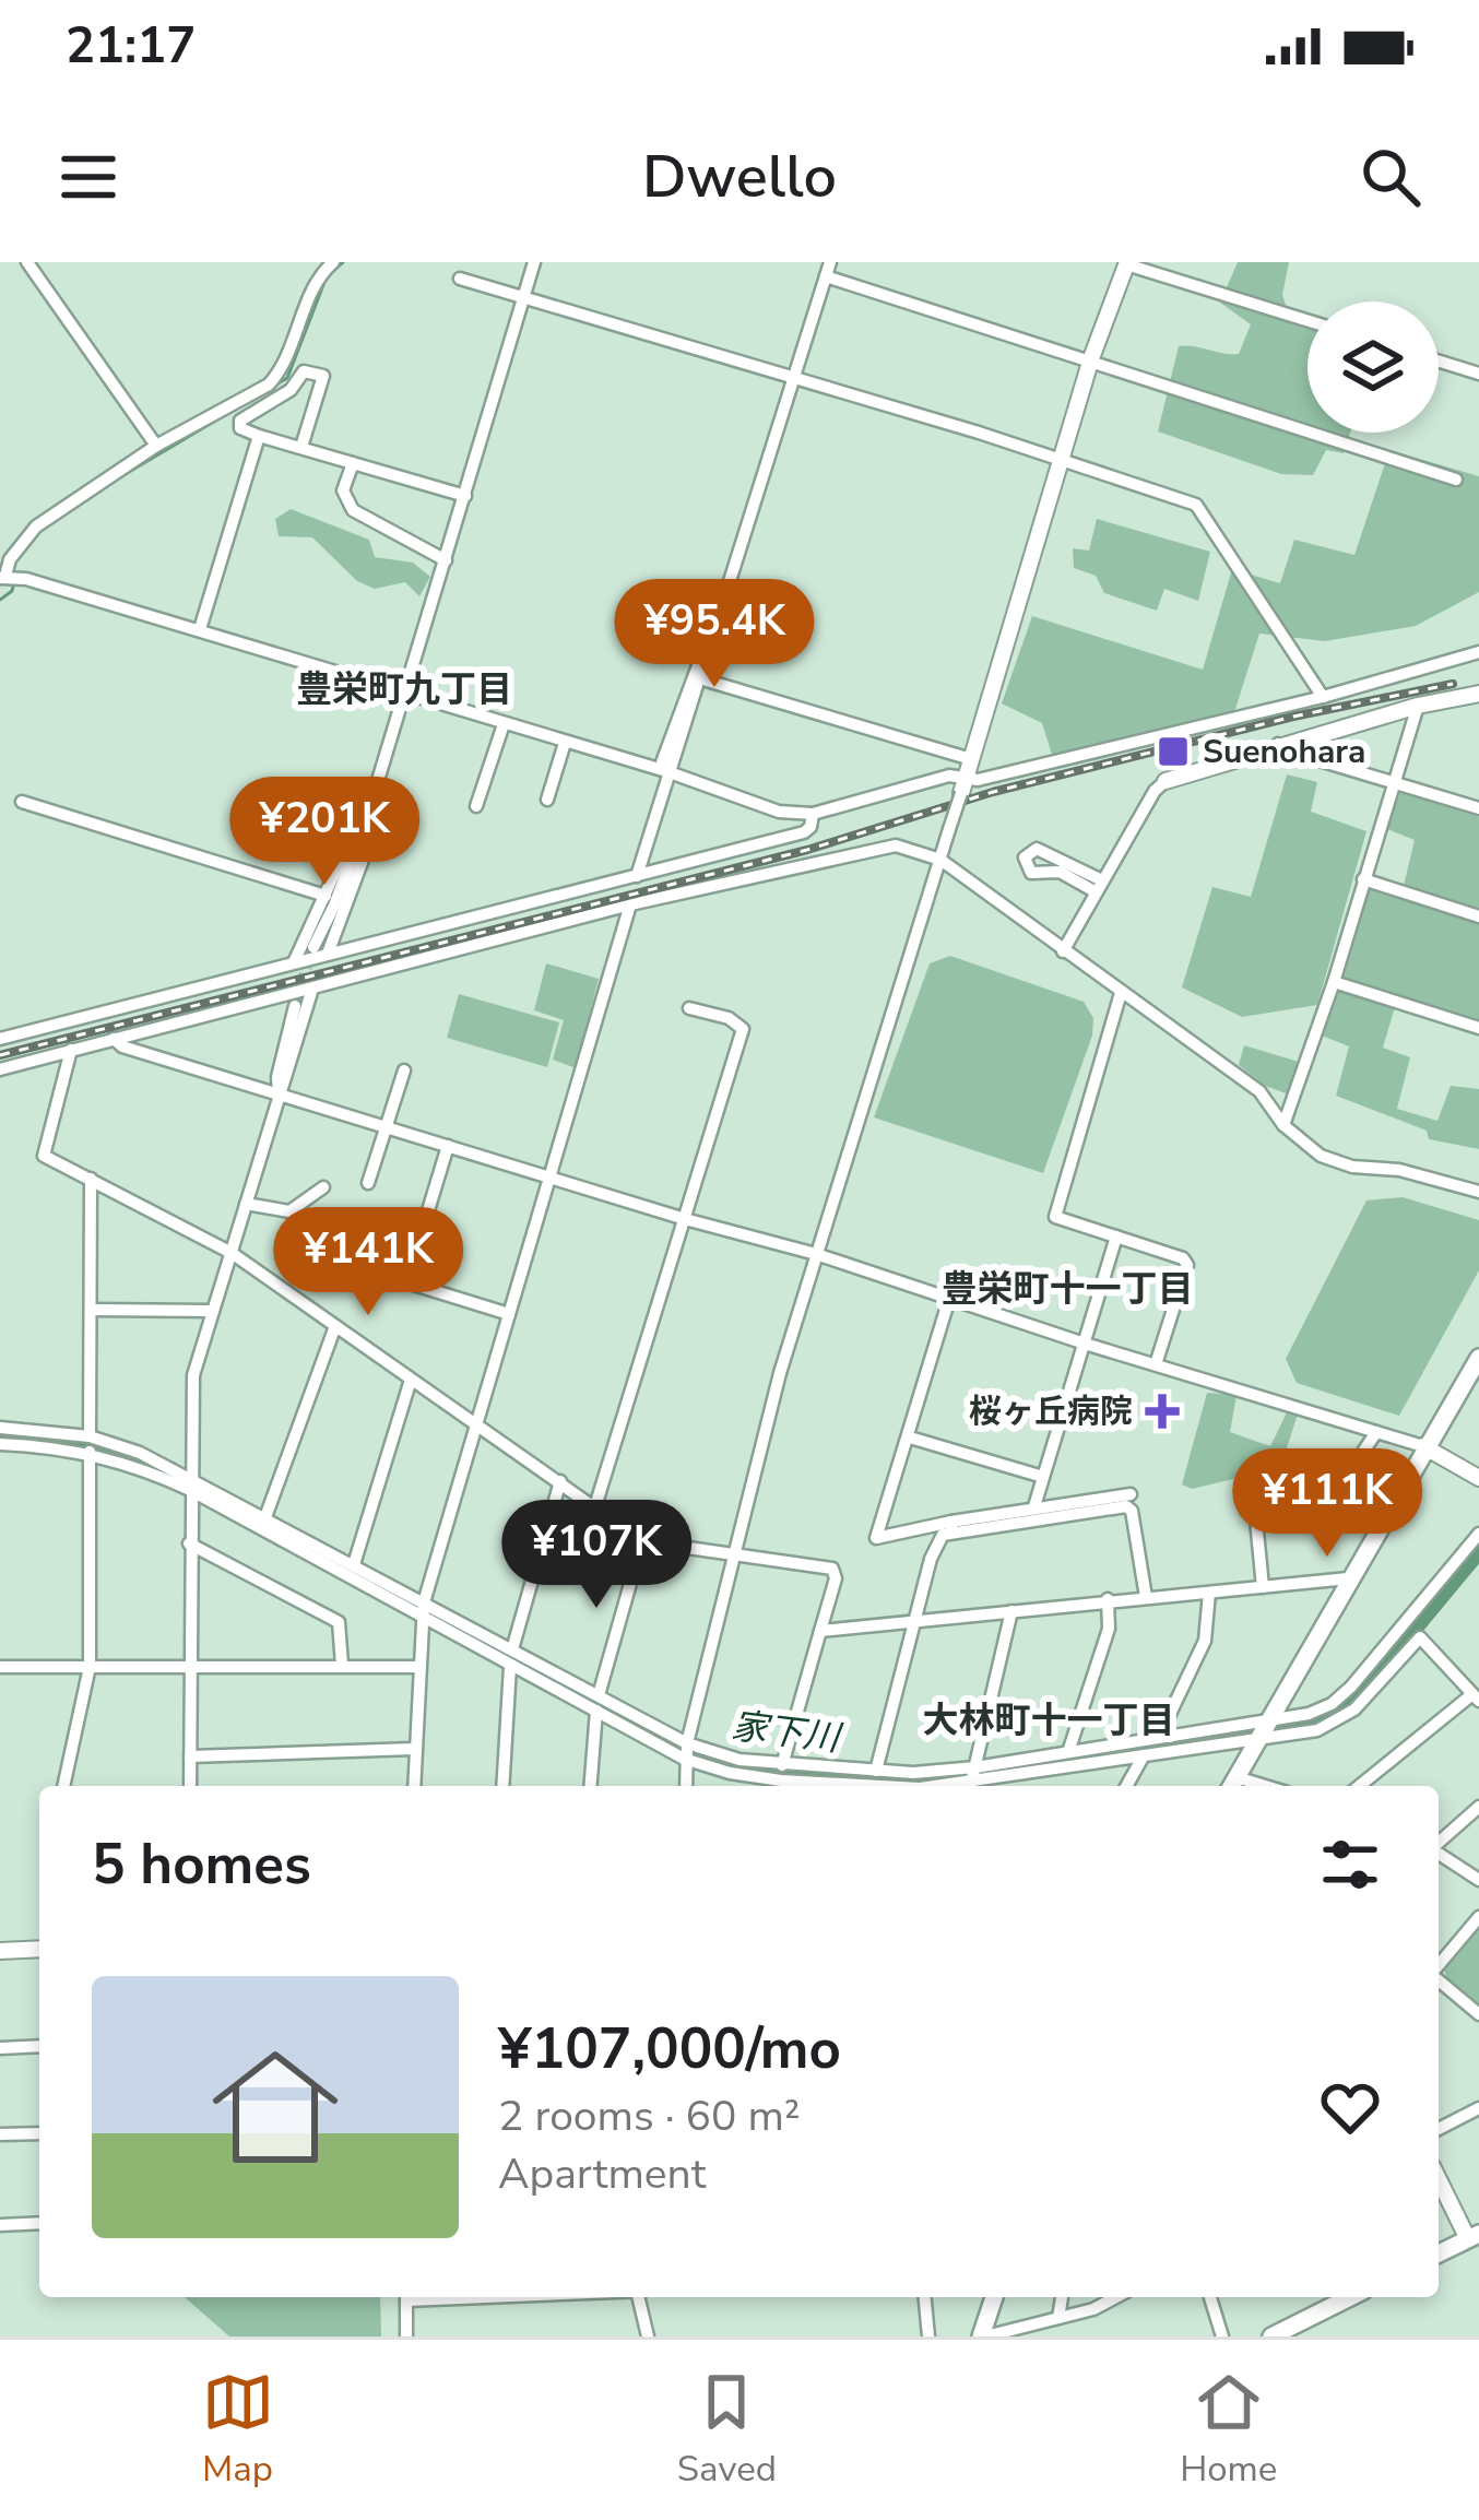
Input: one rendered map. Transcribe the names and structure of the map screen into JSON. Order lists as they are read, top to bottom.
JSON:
{
  "districts": ["豊栄町九丁目", "豊栄町十一丁目", "大林町十一丁目"],
  "water": ["家下川"],
  "places": {
    "transit": ["Suenohara"],
    "health": ["桜ヶ丘病院"]
  },
  "page": {
    "status": "21:17",
    "header": "Dwello",
    "price": [
      "¥95.4K",
      "¥201K",
      "¥141K",
      "¥111K",
      "¥107K"
    ],
    "heading": "5 homes",
    "list": [
      {
        "name": "¥107,000/mo",
        "note": "2 rooms · 60 m² · Apartment"
      }
    ],
    "tabs": ["Map", "Saved", "Home"]
  }
}
